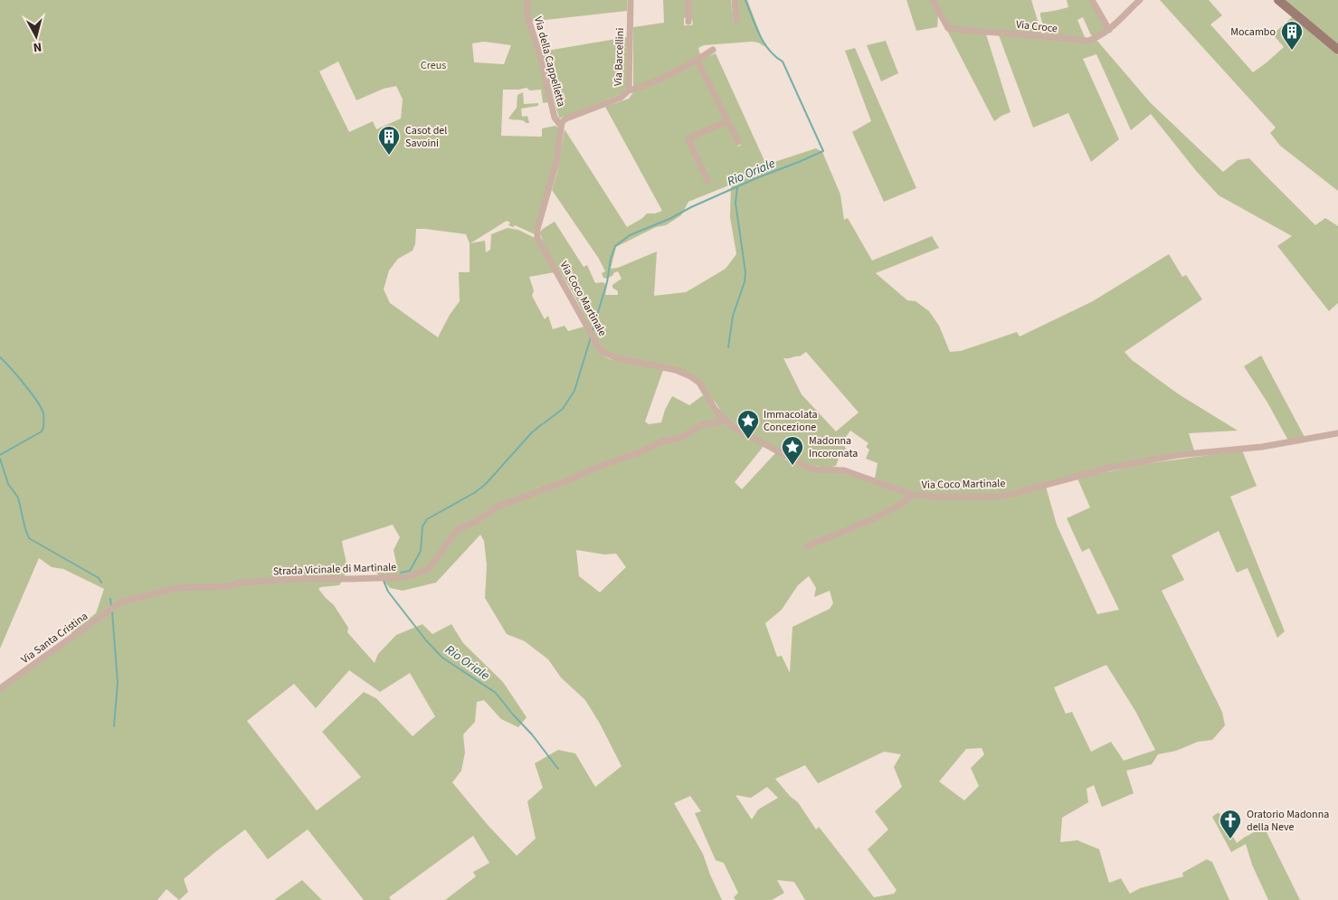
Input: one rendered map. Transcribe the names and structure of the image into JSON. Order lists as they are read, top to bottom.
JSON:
{
  "streets": {
    "street": [
      "Via Croce",
      "Via Barcellini",
      "Via della Cappelletta",
      "Via Coco Martinale",
      "Strada Vicinale di Martinale",
      "Via Santa Cristina"
    ]
  },
  "crossings": [
    ["Via Barcellini", "Via della Cappelletta"],
    ["Via Barcellini", "Via Coco Martinale"],
    ["Via della Cappelletta", "Via Coco Martinale"],
    ["Via Coco Martinale", "Strada Vicinale di Martinale"],
    ["Strada Vicinale di Martinale", "Via Santa Cristina"]
  ],
  "water": ["Rio Oriale"],
  "parks": ["Creus"],
  "places": {
    "building": ["Mocambo", "Casot del Savoini"],
    "place": ["Immacolata Concezione", "Madonna Incoronata"],
    "church": ["Oratorio Madonna della Neve"]
  },
  "north": "bottom"
}
